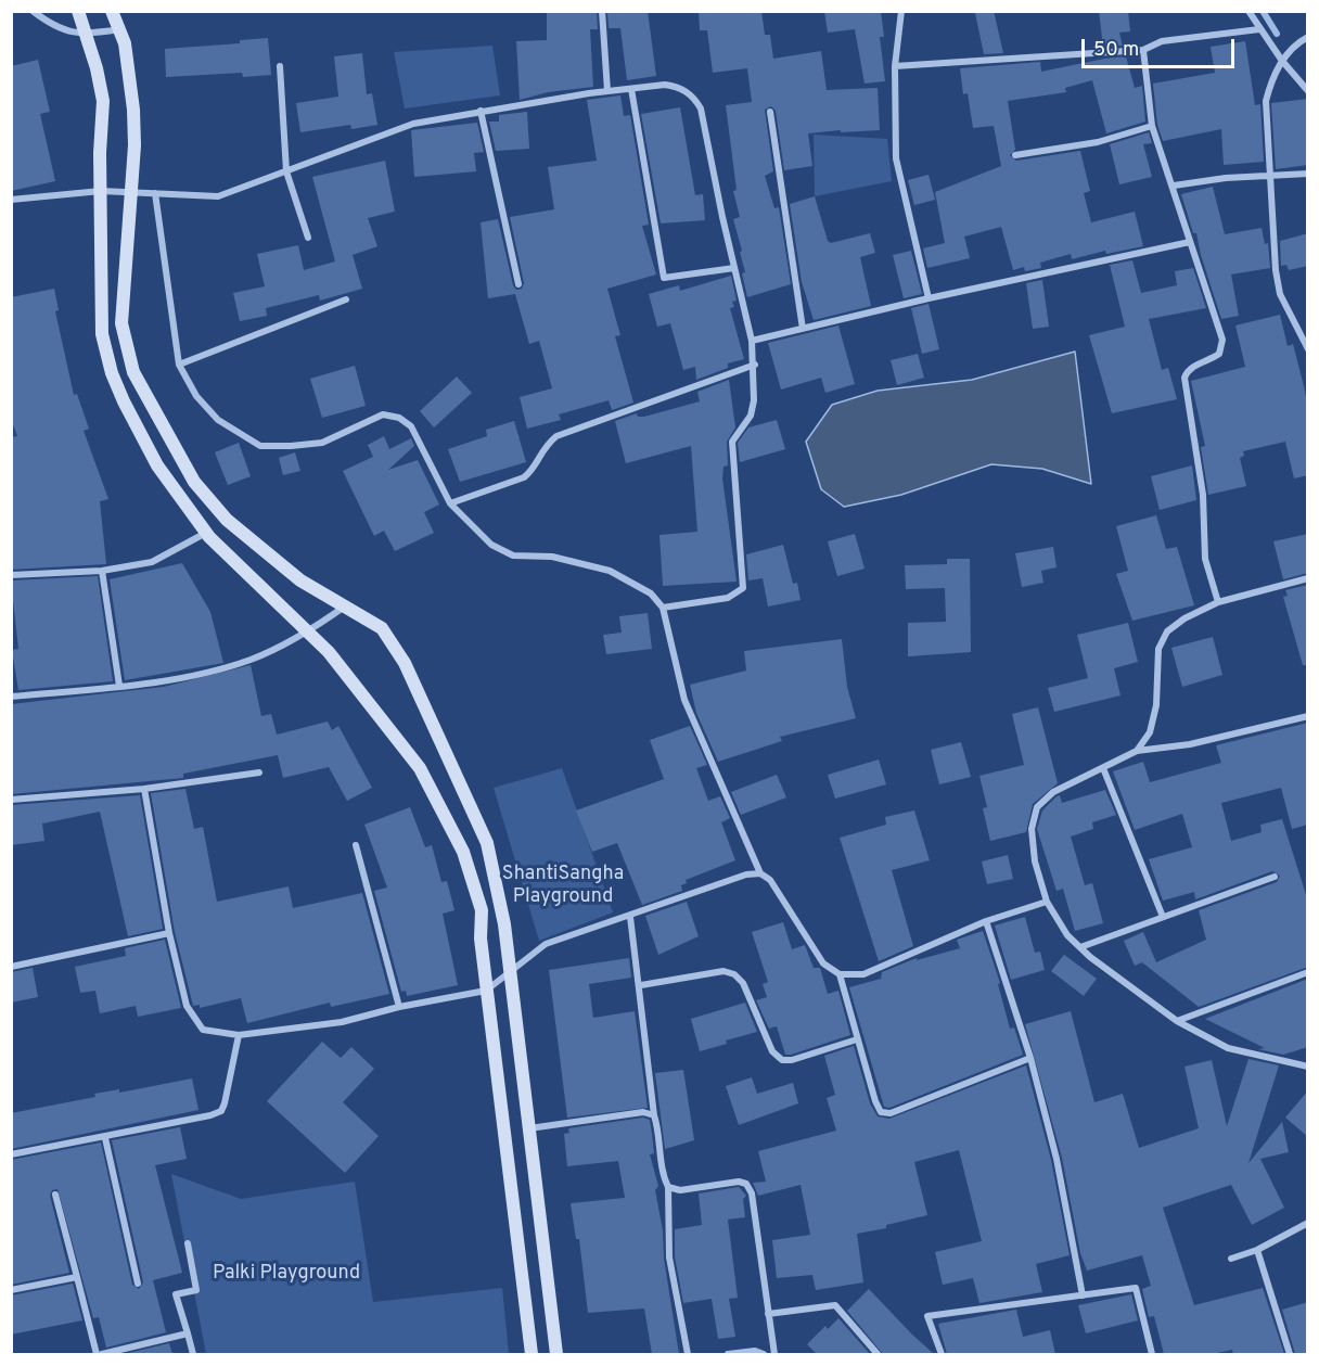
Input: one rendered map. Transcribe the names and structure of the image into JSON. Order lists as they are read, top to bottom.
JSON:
{
  "parks": ["ShantiSangha Playground", "Palki Playground"],
  "scale_bar": "50 m"
}
